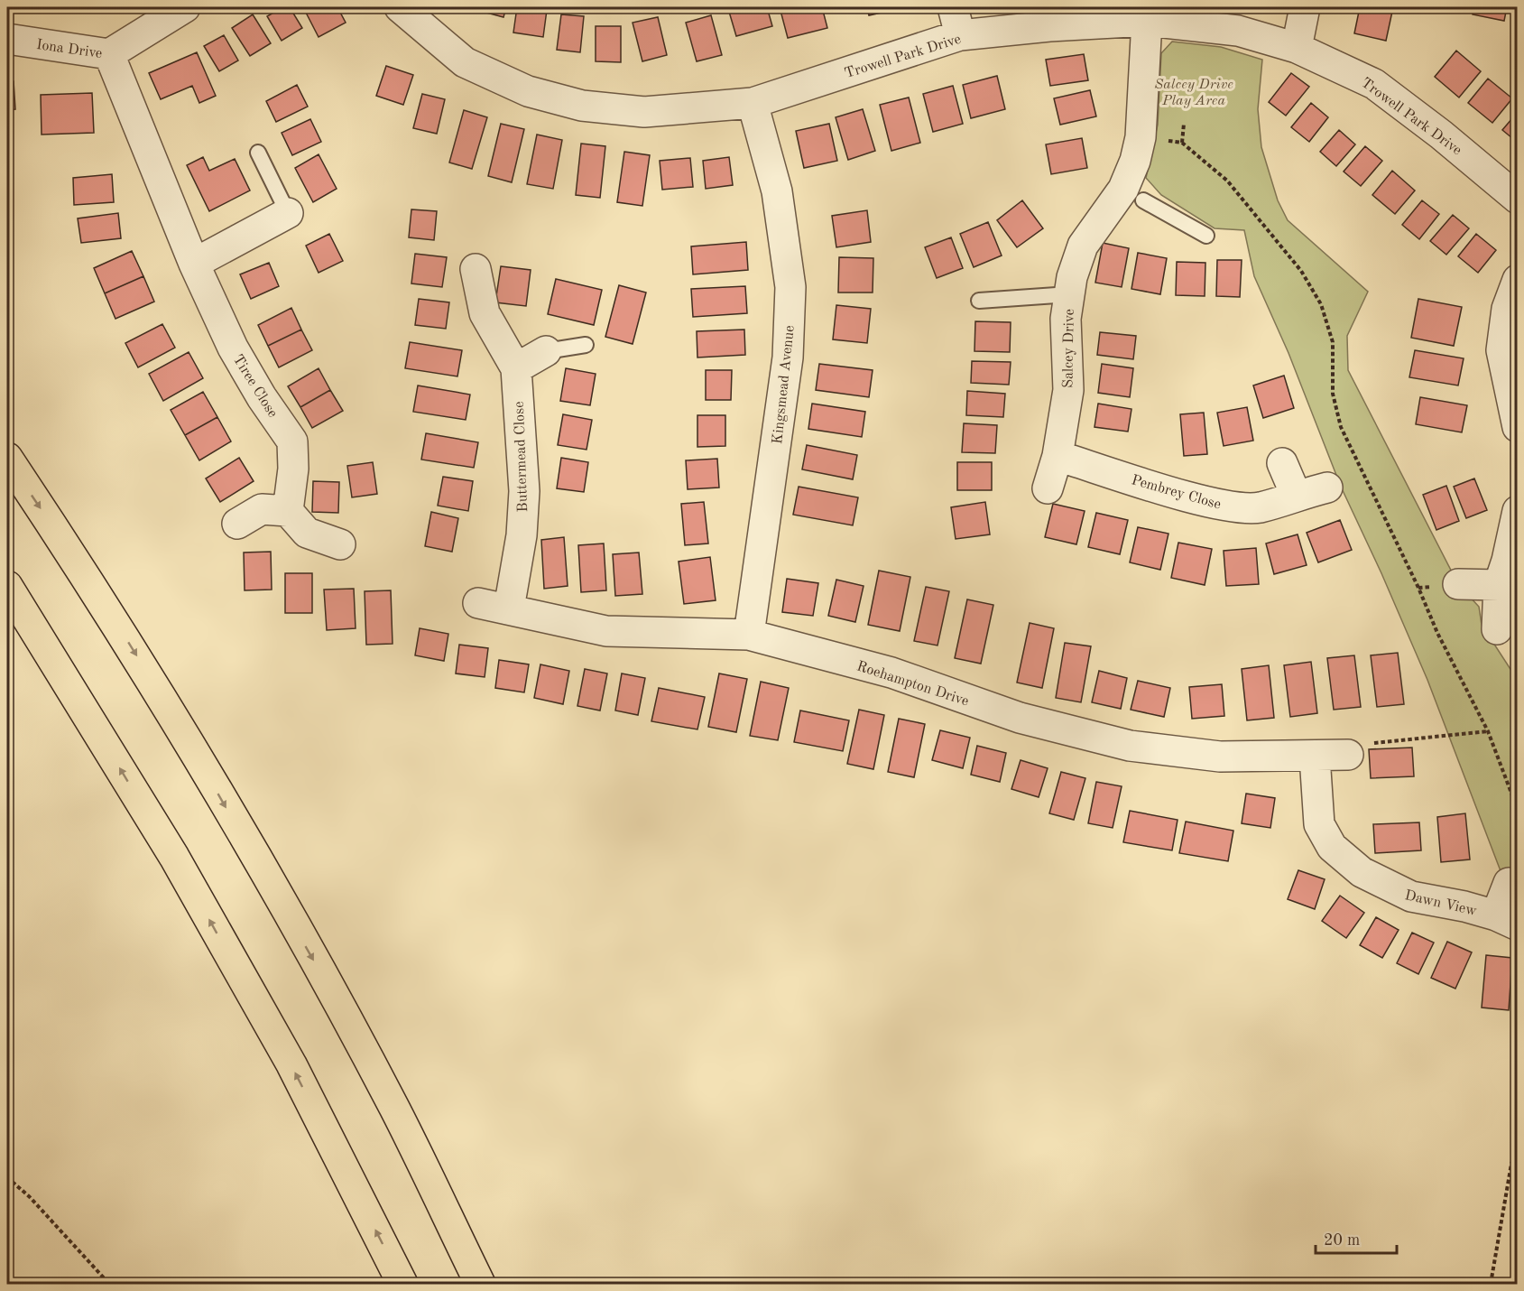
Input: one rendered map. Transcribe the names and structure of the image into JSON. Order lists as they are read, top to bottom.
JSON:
{
  "streets": {
    "street": [
      "Iona Drive",
      "Trowell Park Drive",
      "Salcey Drive",
      "Kingsmead Avenue",
      "Tiree Close",
      "Buttermead Close",
      "Pembrey Close",
      "Roehampton Drive",
      "Dawn View"
    ]
  },
  "crossings": [
    ["Iona Drive", "Tiree Close"],
    ["Trowell Park Drive", "Salcey Drive"],
    ["Trowell Park Drive", "Kingsmead Avenue"],
    ["Salcey Drive", "Pembrey Close"],
    ["Kingsmead Avenue", "Roehampton Drive"],
    ["Buttermead Close", "Roehampton Drive"],
    ["Roehampton Drive", "Dawn View"]
  ],
  "parks": ["Salcey Drive Play Area"],
  "scale_bar": "20 m"
}
